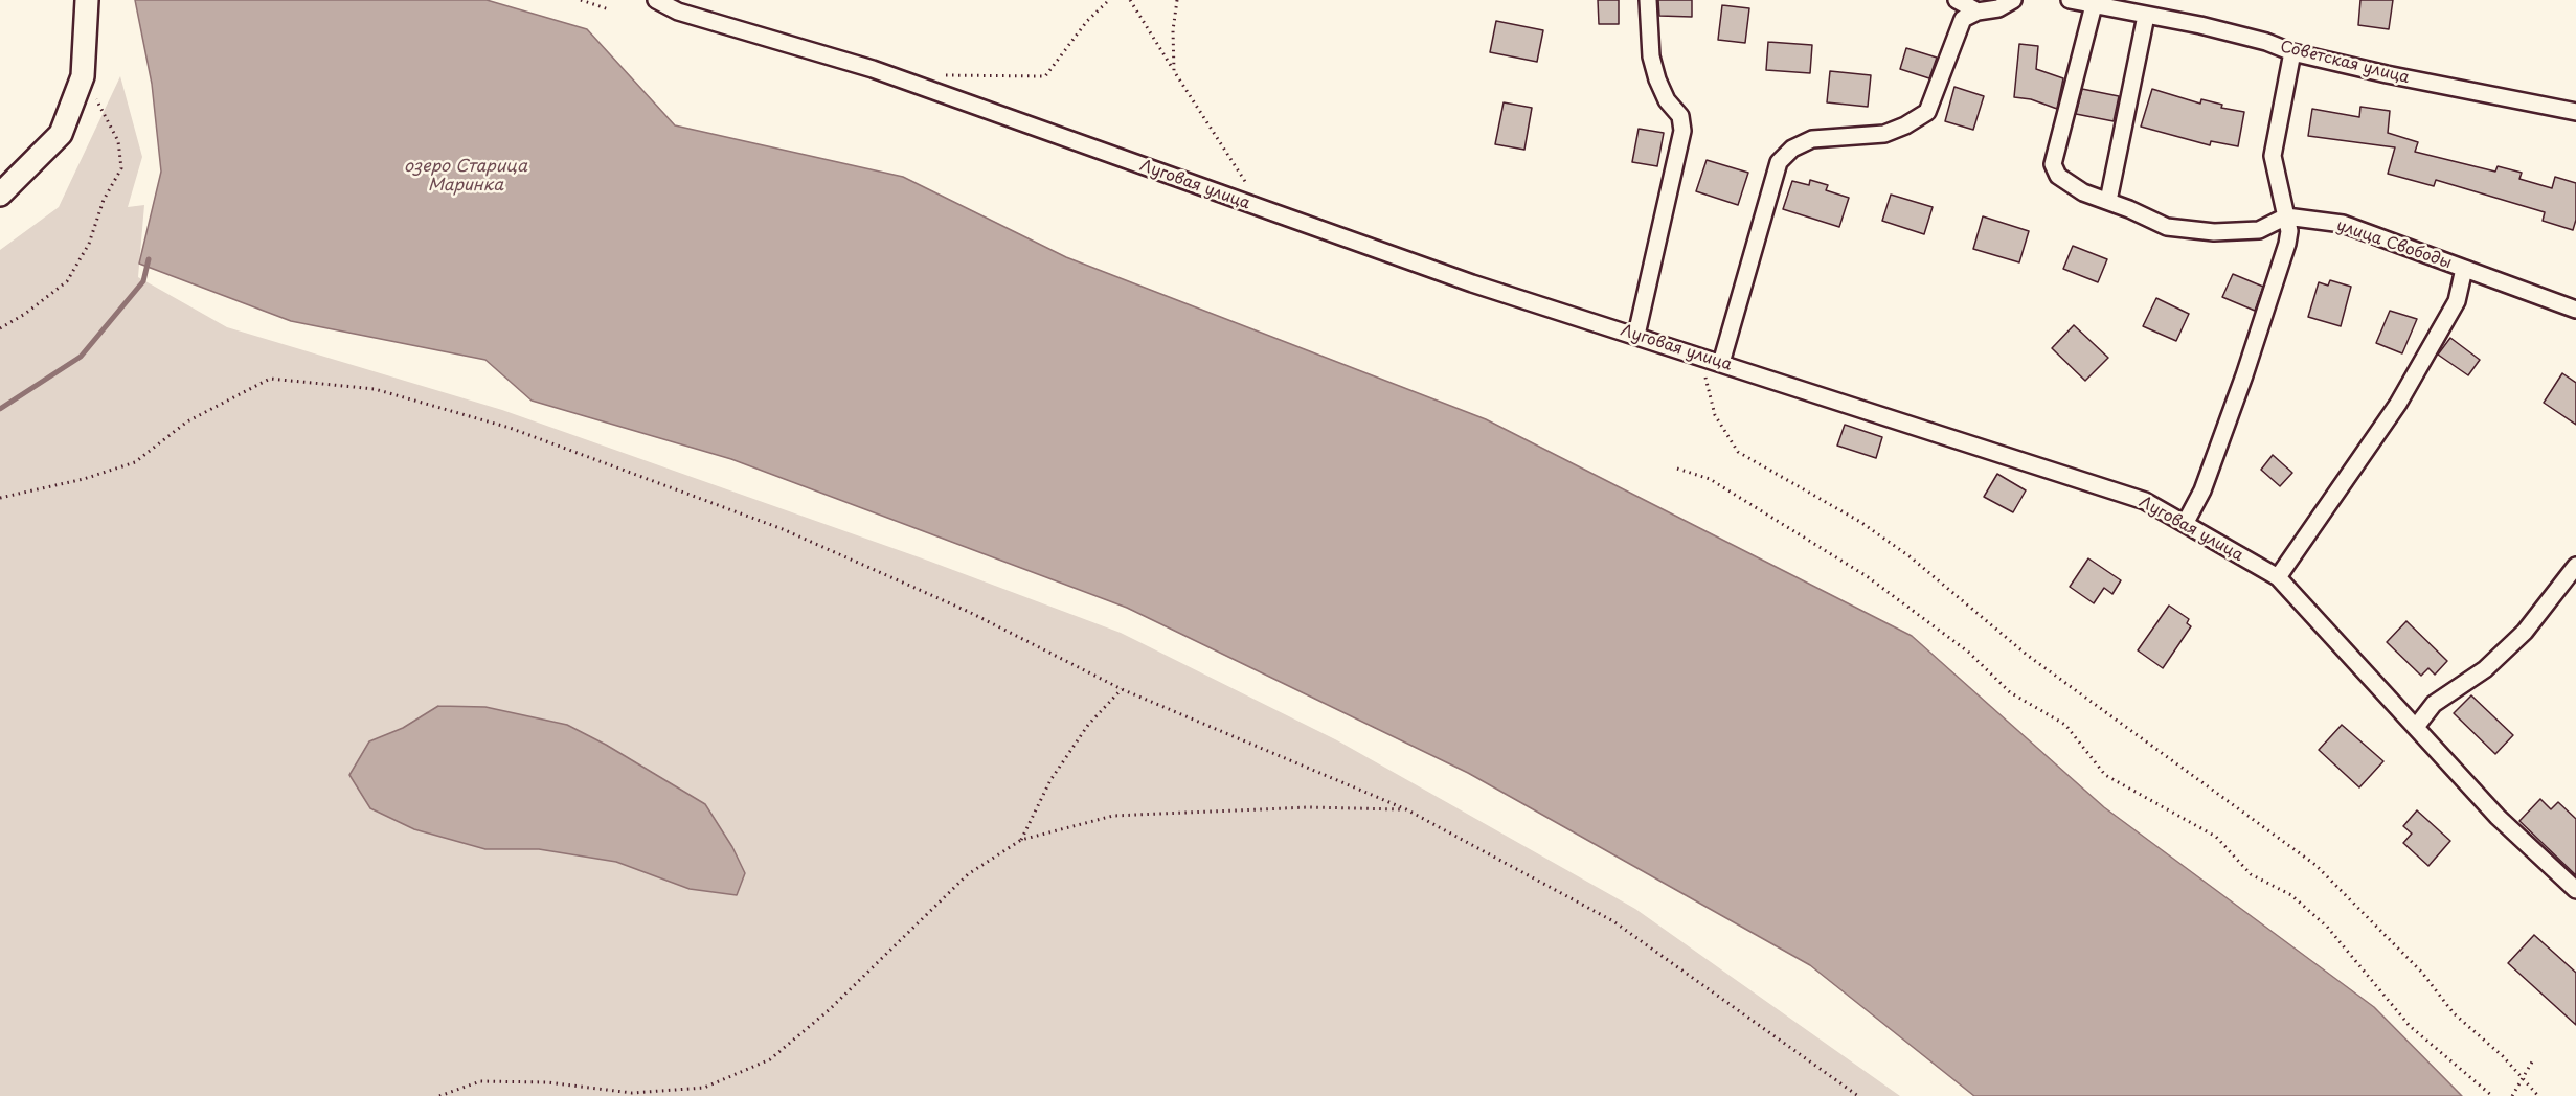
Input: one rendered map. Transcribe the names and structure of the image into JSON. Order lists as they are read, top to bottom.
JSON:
{
  "streets": {
    "street": ["Советская улица", "Луговая улица", "улица Свободы"]
  },
  "water": ["озеро Старица Маринка"]
}
